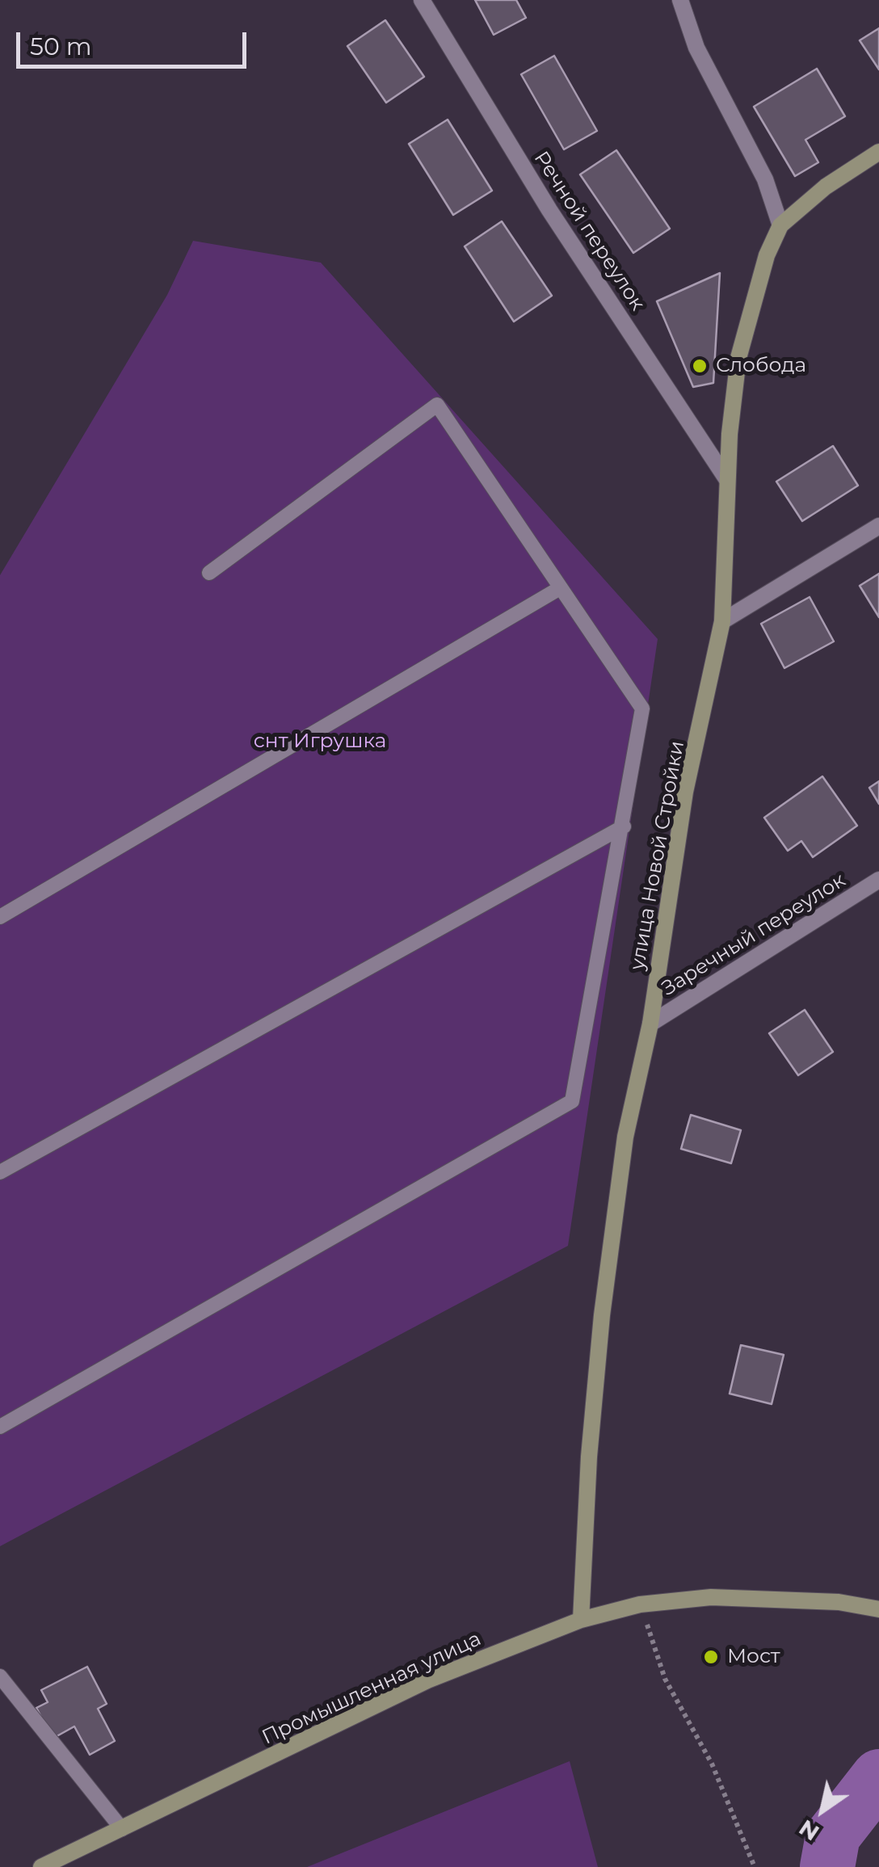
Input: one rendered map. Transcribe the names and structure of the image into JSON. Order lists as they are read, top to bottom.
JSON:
{
  "streets": {
    "street": [
      "Речной переулок",
      "улица Новой Стройки",
      "Заречный переулок",
      "Промышленная улица"
    ]
  },
  "crossings": [
    ["Речной переулок", "улица Новой Стройки"],
    ["улица Новой Стройки", "Заречный переулок"],
    ["улица Новой Стройки", "Промышленная улица"]
  ],
  "parks": ["снт Игрушка"],
  "places": ["Слобода", "Мост"],
  "scale_bar": "50 m",
  "north": "bottom left"
}
